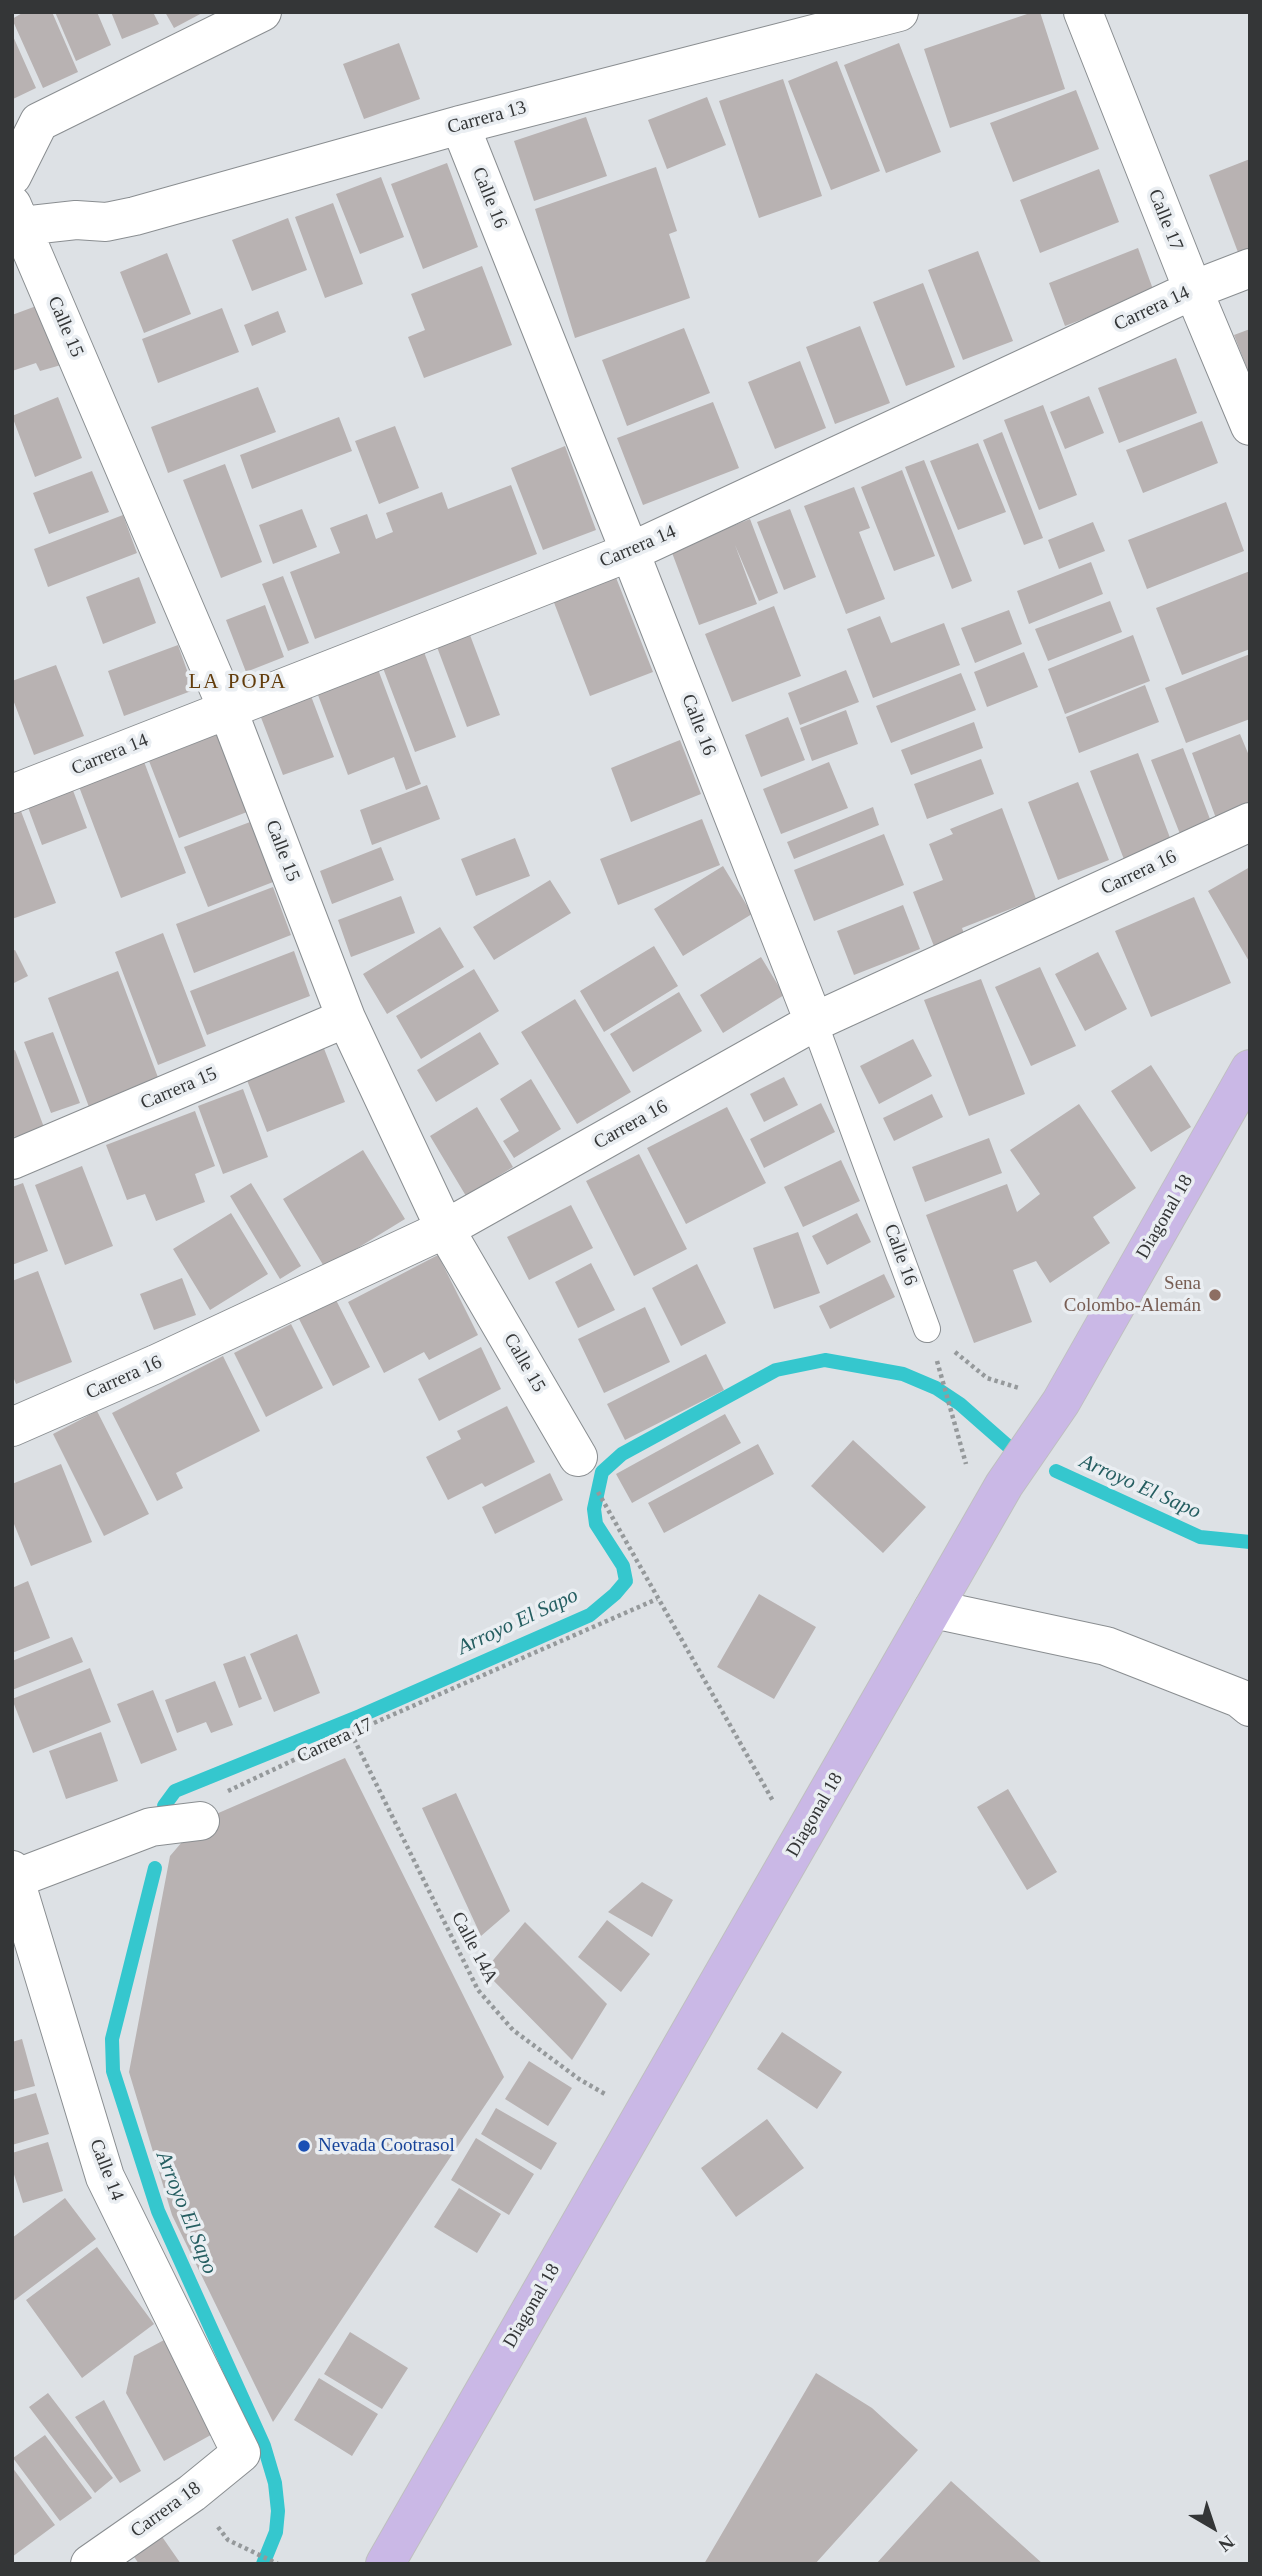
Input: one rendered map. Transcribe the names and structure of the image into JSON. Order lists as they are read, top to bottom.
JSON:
{
  "streets": {
    "main road": ["Diagonal 18"],
    "street": [
      "Carrera 13",
      "Calle 16",
      "Calle 17",
      "Carrera 14",
      "Calle 15",
      "Carrera 16",
      "Carrera 15",
      "Calle 14",
      "Carrera 18"
    ],
    "path": ["Carrera 17", "Calle 14A"]
  },
  "crossings": [
    ["Carrera 13", "Calle 16"],
    ["Carrera 13", "Calle 15"],
    ["Calle 16", "Carrera 14"],
    ["Calle 16", "Carrera 16"],
    ["Calle 17", "Carrera 14"],
    ["Carrera 14", "Calle 15"],
    ["Calle 15", "Carrera 16"],
    ["Calle 15", "Carrera 15"],
    ["Diagonal 18", "Calle 14A"],
    ["Carrera 17", "Calle 14A"],
    ["Calle 14", "Carrera 18"]
  ],
  "districts": ["LA POPA"],
  "water": ["Arroyo El Sapo"],
  "places": ["Sena Colombo-Alemán", "Nevada Cootrasol"],
  "north": "bottom right"
}
